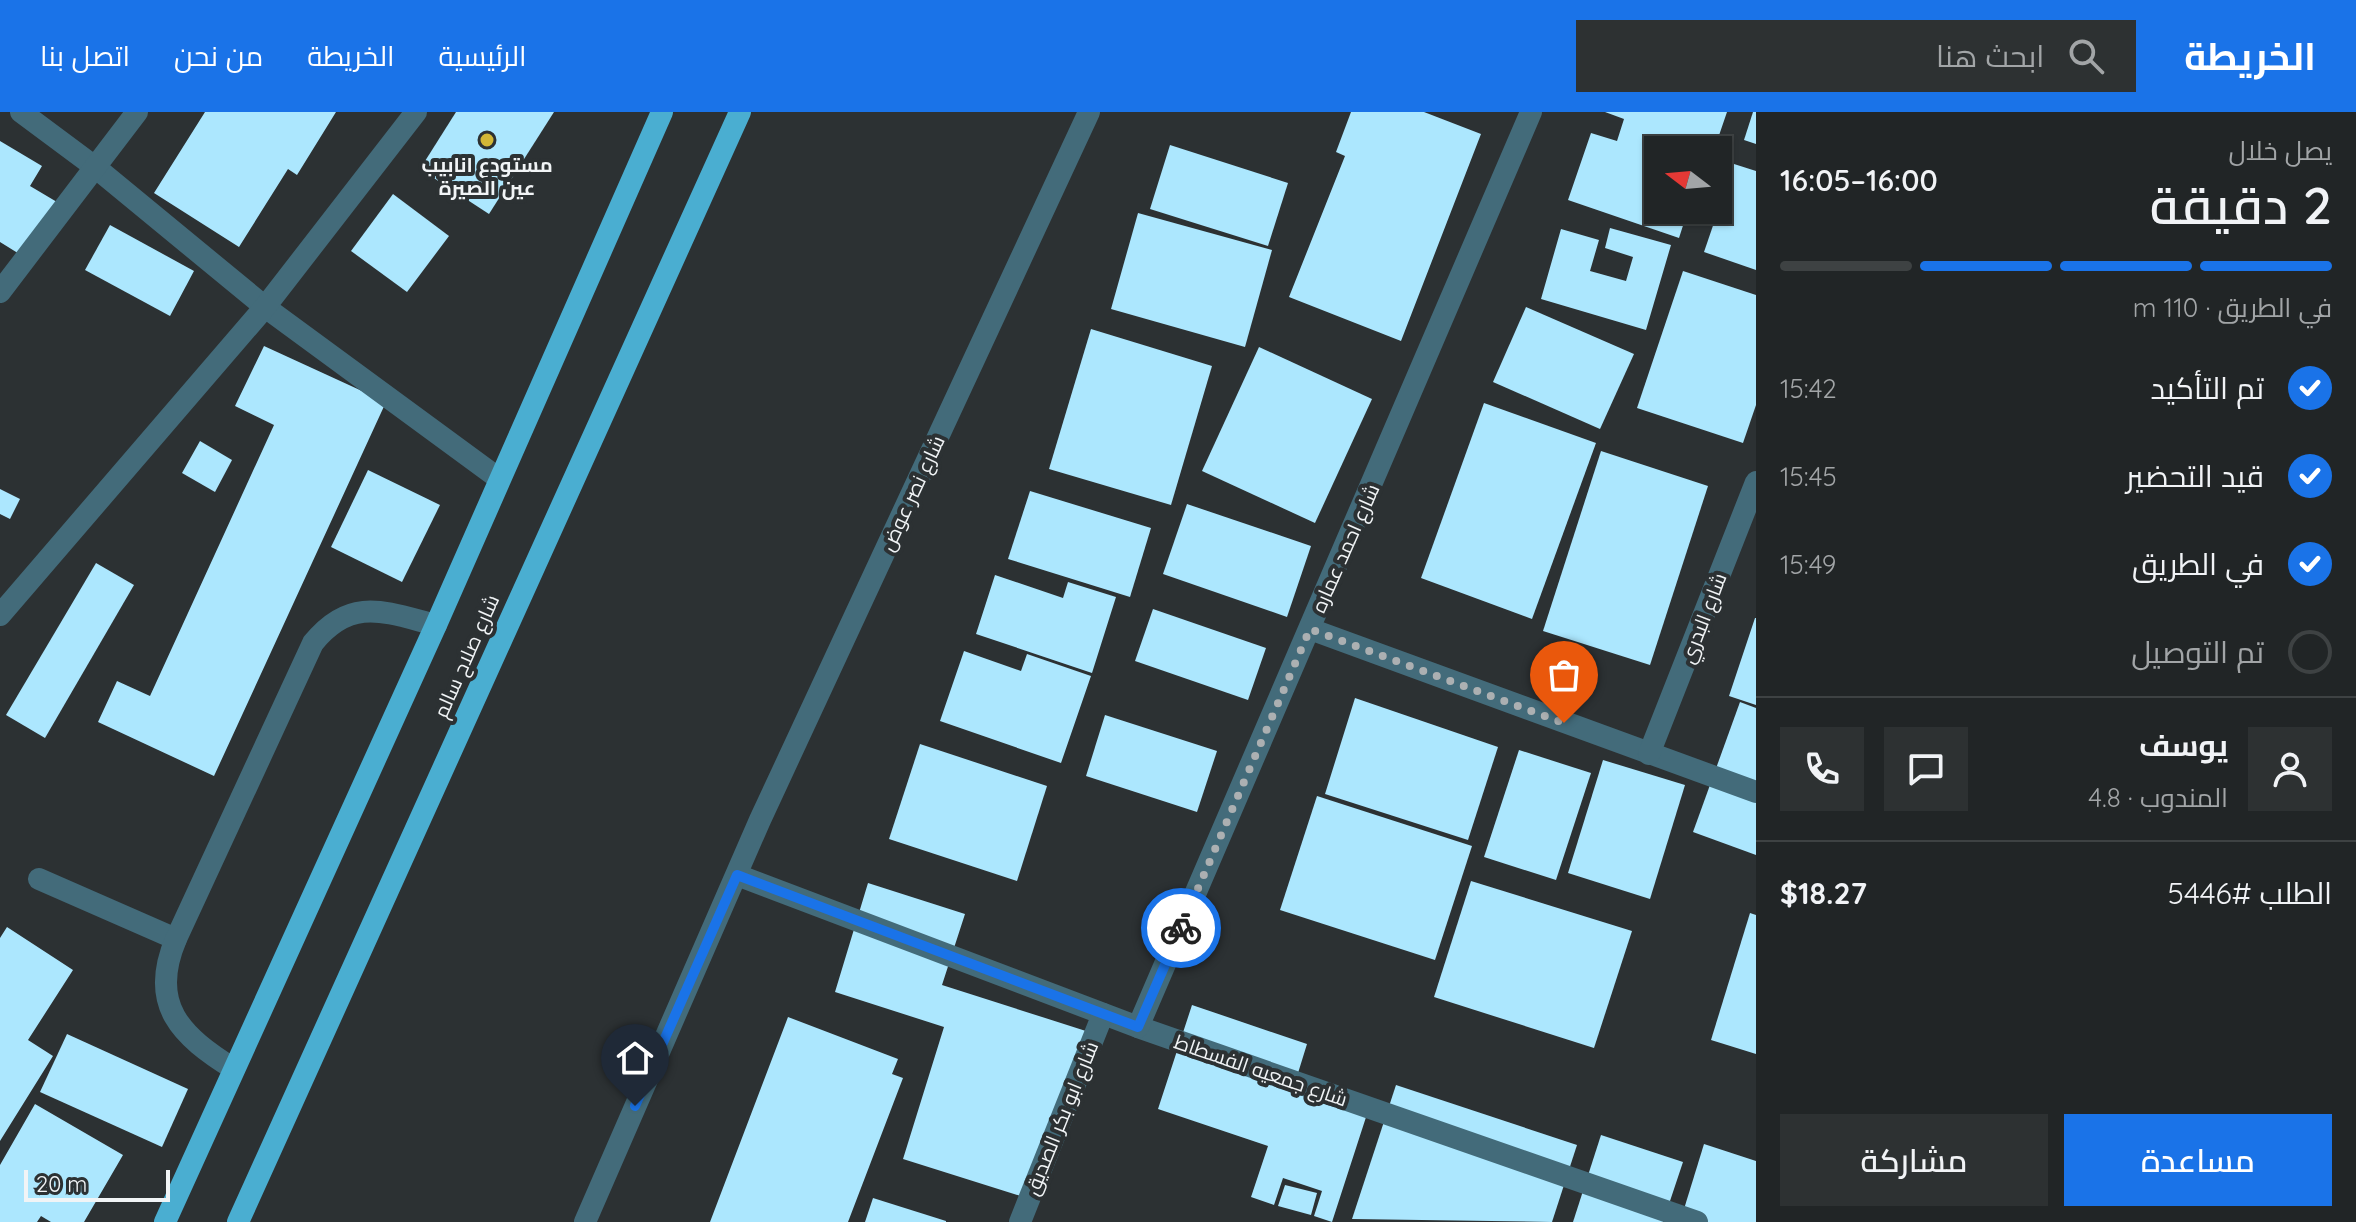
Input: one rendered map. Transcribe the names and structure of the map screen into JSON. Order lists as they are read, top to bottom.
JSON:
{
  "streets": {
    "highway": ["شارع صلاح سالم"],
    "street": [
      "شارع نصر عوض",
      "شارع احمد عماره",
      "شارع البدري",
      "شارع جمعيه الفسطاط",
      "شارع ابو بكر الصديق"
    ]
  },
  "crossings": [
    ["شارع نصر عوض", "شارع جمعيه الفسطاط"],
    ["شارع احمد عماره", "شارع جمعيه الفسطاط"],
    ["شارع جمعيه الفسطاط", "شارع ابو بكر الصديق"]
  ],
  "places": ["مستودع انابيب عين الصيرة"],
  "scale_bar": "20 m",
  "north": "left",
  "page": {
    "header": "الخريطة",
    "search": "ابحث هنا",
    "nav": [
      "الرئيسية",
      "الخريطة",
      "من نحن",
      "اتصل بنا"
    ],
    "heading": ["2 دقيقة", "يصل خلال", "16:00–16:05"],
    "panel": [
      "يوسف",
      "المندوب · 4.8",
      "الطلب #5446",
      "$18.27"
    ],
    "bar": "في الطريق · 110 m",
    "list": [
      ["تم التأكيد", "15:42"],
      ["قيد التحضير", "15:45"],
      ["في الطريق", "15:49"],
      "تم التوصيل"
    ],
    "buttons": ["مساعدة", "مشاركة"],
    "scale": "20 m"
  }
}
